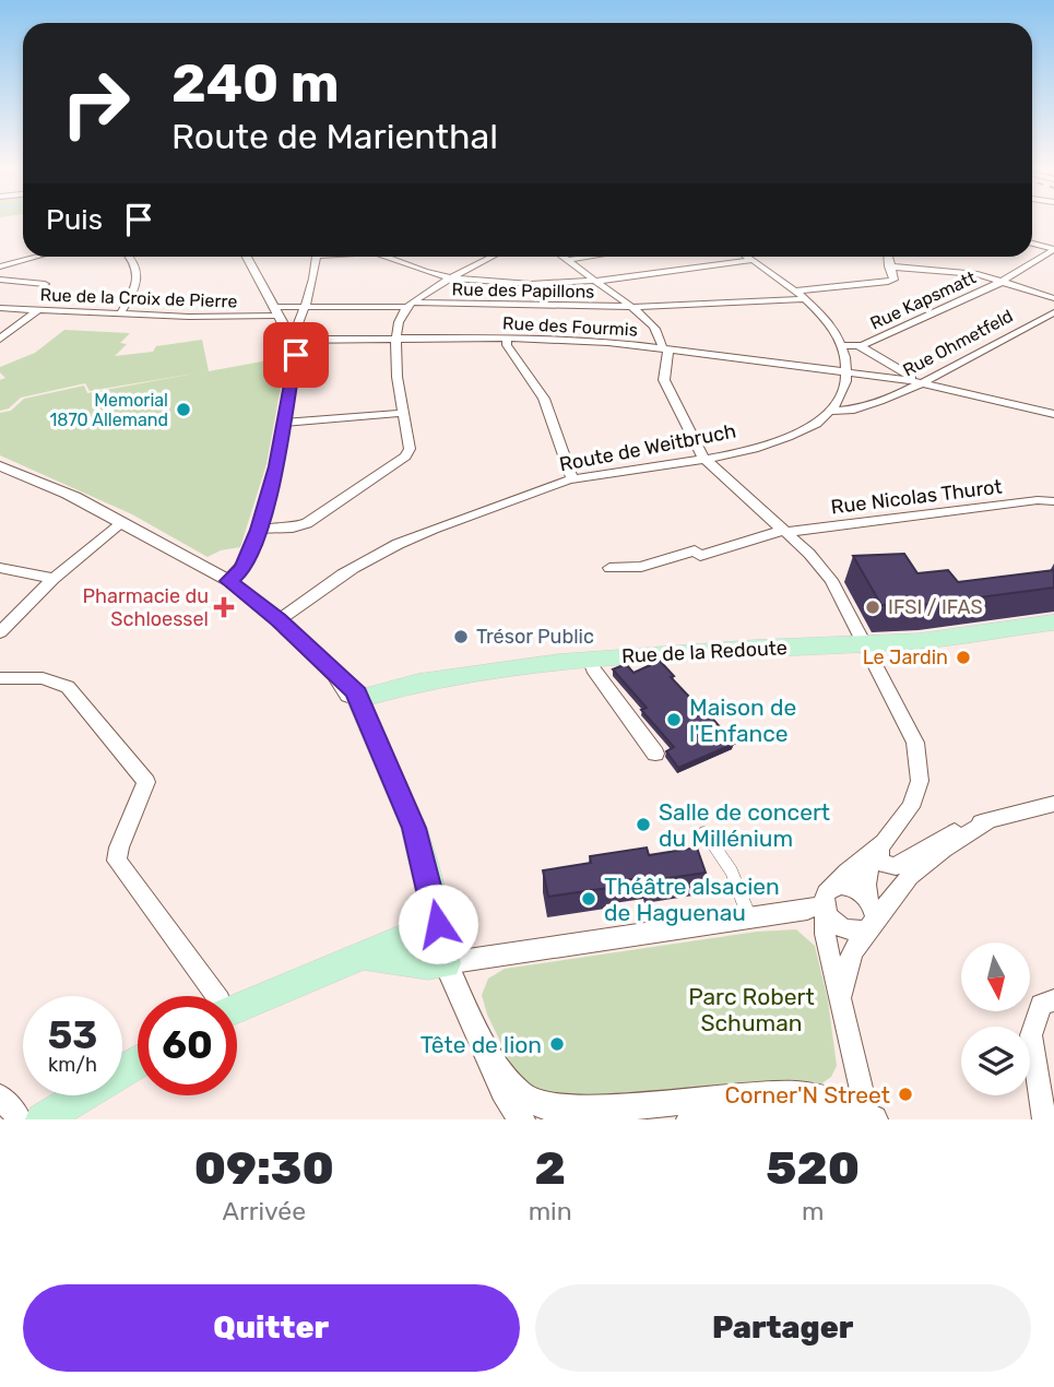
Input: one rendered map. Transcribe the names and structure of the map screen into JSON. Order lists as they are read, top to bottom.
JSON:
{
  "streets": {
    "main road": ["Rue de la Redoute"],
    "street": [
      "Rue des Papillons",
      "Rue de la Croix de Pierre",
      "Rue Kapsmatt",
      "Rue des Fourmis",
      "Rue Ohmetfeld",
      "Route de Weitbruch",
      "Rue Nicolas Thurot"
    ]
  },
  "crossings": [
    ["Rue des Papillons", "Rue de la Croix de Pierre"],
    ["Rue des Fourmis", "Rue Ohmetfeld"],
    ["Rue Ohmetfeld", "Route de Weitbruch"]
  ],
  "parks": ["Parc Robert Schuman"],
  "places": {
    "other": [
      "Memorial 1870 Allemand",
      "IFSI / IFAS",
      "Trésor Public",
      "Le Jardin",
      "Maison de l'Enfance",
      "Salle de concert du Millénium",
      "Théâtre alsacien de Haguenau",
      "Tête de lion",
      "Corner'N Street"
    ],
    "health": ["Pharmacie du Schloessel"]
  },
  "north": "bottom",
  "page": {
    "turn": ["240 m", "Route de Marienthal"],
    "then": "Puis",
    "speed": "53 km/h",
    "limit": "60",
    "eta": [
      "09:30",
      "Arrivée",
      "2",
      "min",
      "520",
      "m"
    ],
    "buttons": ["Quitter", "Partager"]
  }
}
